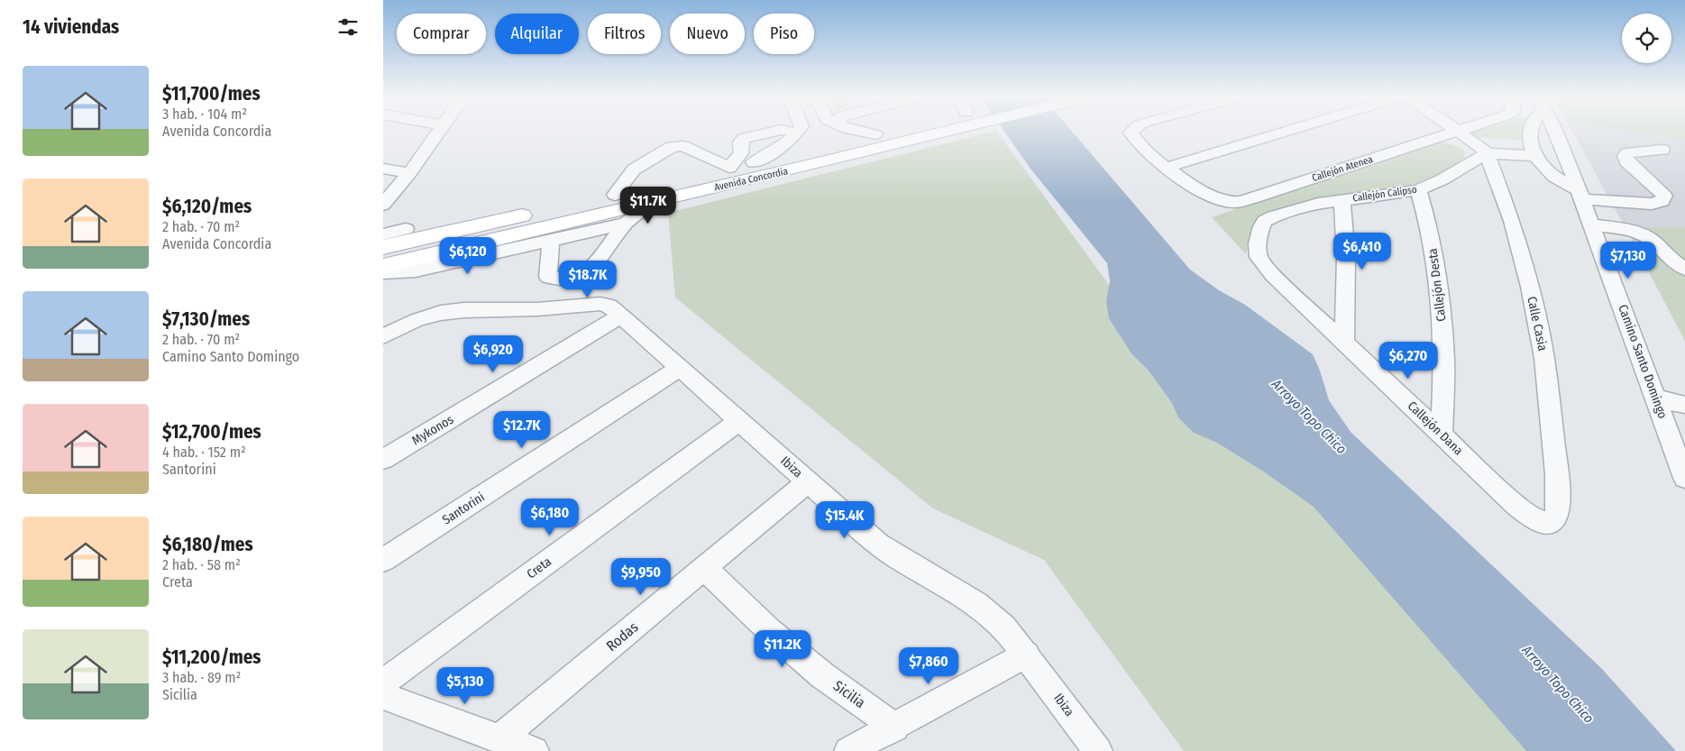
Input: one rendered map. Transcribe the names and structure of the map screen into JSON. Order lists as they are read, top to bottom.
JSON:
{
  "streets": {
    "main road": ["Avenida Concordia"],
    "street": [
      "Callejón Atenea",
      "Callejón Calipso",
      "Callejón Desta",
      "Calle Casia",
      "Camino Santo Domingo",
      "Callejón Dana",
      "Mykonos",
      "Ibiza",
      "Santorini",
      "Creta",
      "Rodas",
      "Sicilia"
    ]
  },
  "crossings": [
    ["Callejón Calipso", "Callejón Desta"],
    ["Callejón Calipso", "Calle Casia"],
    ["Callejón Calipso", "Callejón Dana"],
    ["Callejón Desta", "Callejón Dana"],
    ["Calle Casia", "Callejón Dana"],
    ["Mykonos", "Ibiza"],
    ["Ibiza", "Santorini"],
    ["Ibiza", "Creta"],
    ["Ibiza", "Rodas"],
    ["Rodas", "Sicilia"]
  ],
  "water": ["Arroyo Topo Chico"],
  "page": {
    "heading": "14 viviendas",
    "chip": [
      "Comprar",
      "Alquilar",
      "Filtros",
      "Nuevo",
      "Piso"
    ],
    "list": [
      {
        "name": "$11,700/mes",
        "note": "3 hab. · 104 m² · Avenida Concordia"
      },
      {
        "name": "$6,120/mes",
        "note": "2 hab. · 70 m² · Avenida Concordia"
      },
      {
        "name": "$7,130/mes",
        "note": "2 hab. · 70 m² · Camino Santo Domingo"
      },
      {
        "name": "$12,700/mes",
        "note": "4 hab. · 152 m² · Santorini"
      },
      {
        "name": "$6,180/mes",
        "note": "2 hab. · 58 m² · Creta"
      },
      {
        "name": "$11,200/mes",
        "note": "3 hab. · 89 m² · Sicilia"
      }
    ],
    "price": [
      "$11.7K",
      "$6,410",
      "$6,120",
      "$7,130",
      "$18.7K",
      "$6,920",
      "$6,270",
      "$12.7K",
      "$6,180",
      "$15.4K",
      "$9,950",
      "$11.2K",
      "$7,860",
      "$5,130"
    ]
  }
}
